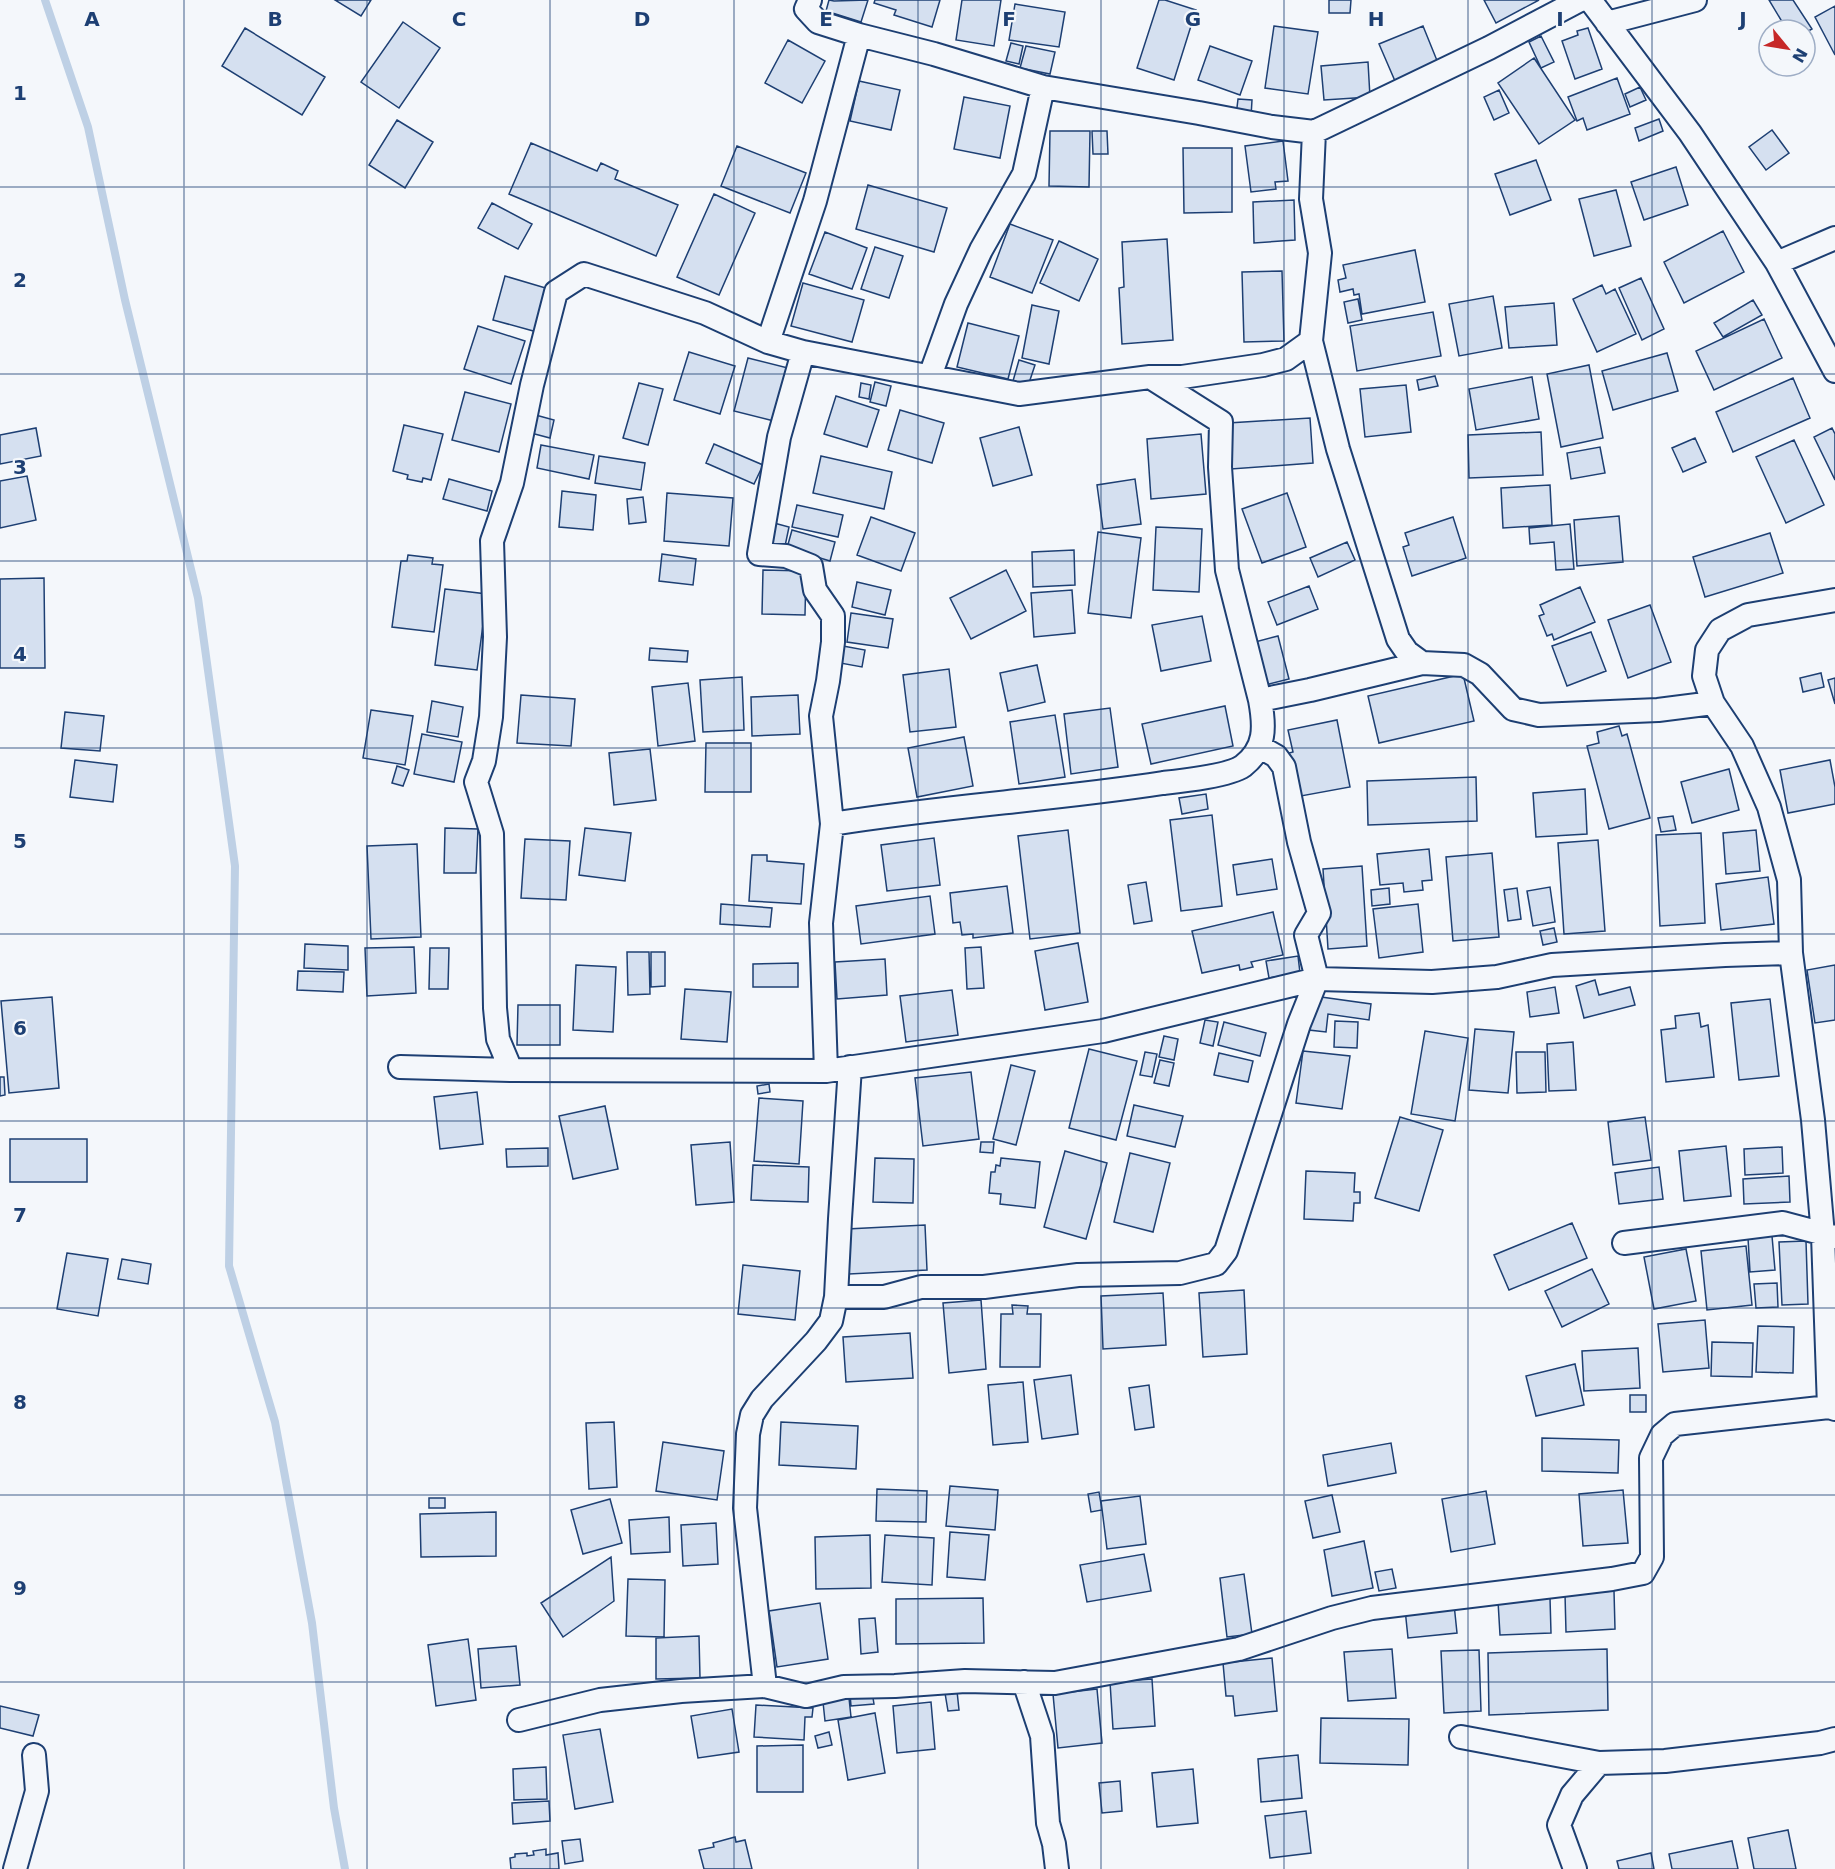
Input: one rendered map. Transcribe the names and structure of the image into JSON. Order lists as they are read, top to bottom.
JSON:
{
  "north": "bottom right",
  "grid": {
    "columns": [
      "A",
      "B",
      "C",
      "D",
      "E",
      "F",
      "G",
      "H",
      "I",
      "J"
    ],
    "rows": [
      "1",
      "2",
      "3",
      "4",
      "5",
      "6",
      "7",
      "8",
      "9"
    ]
  }
}
